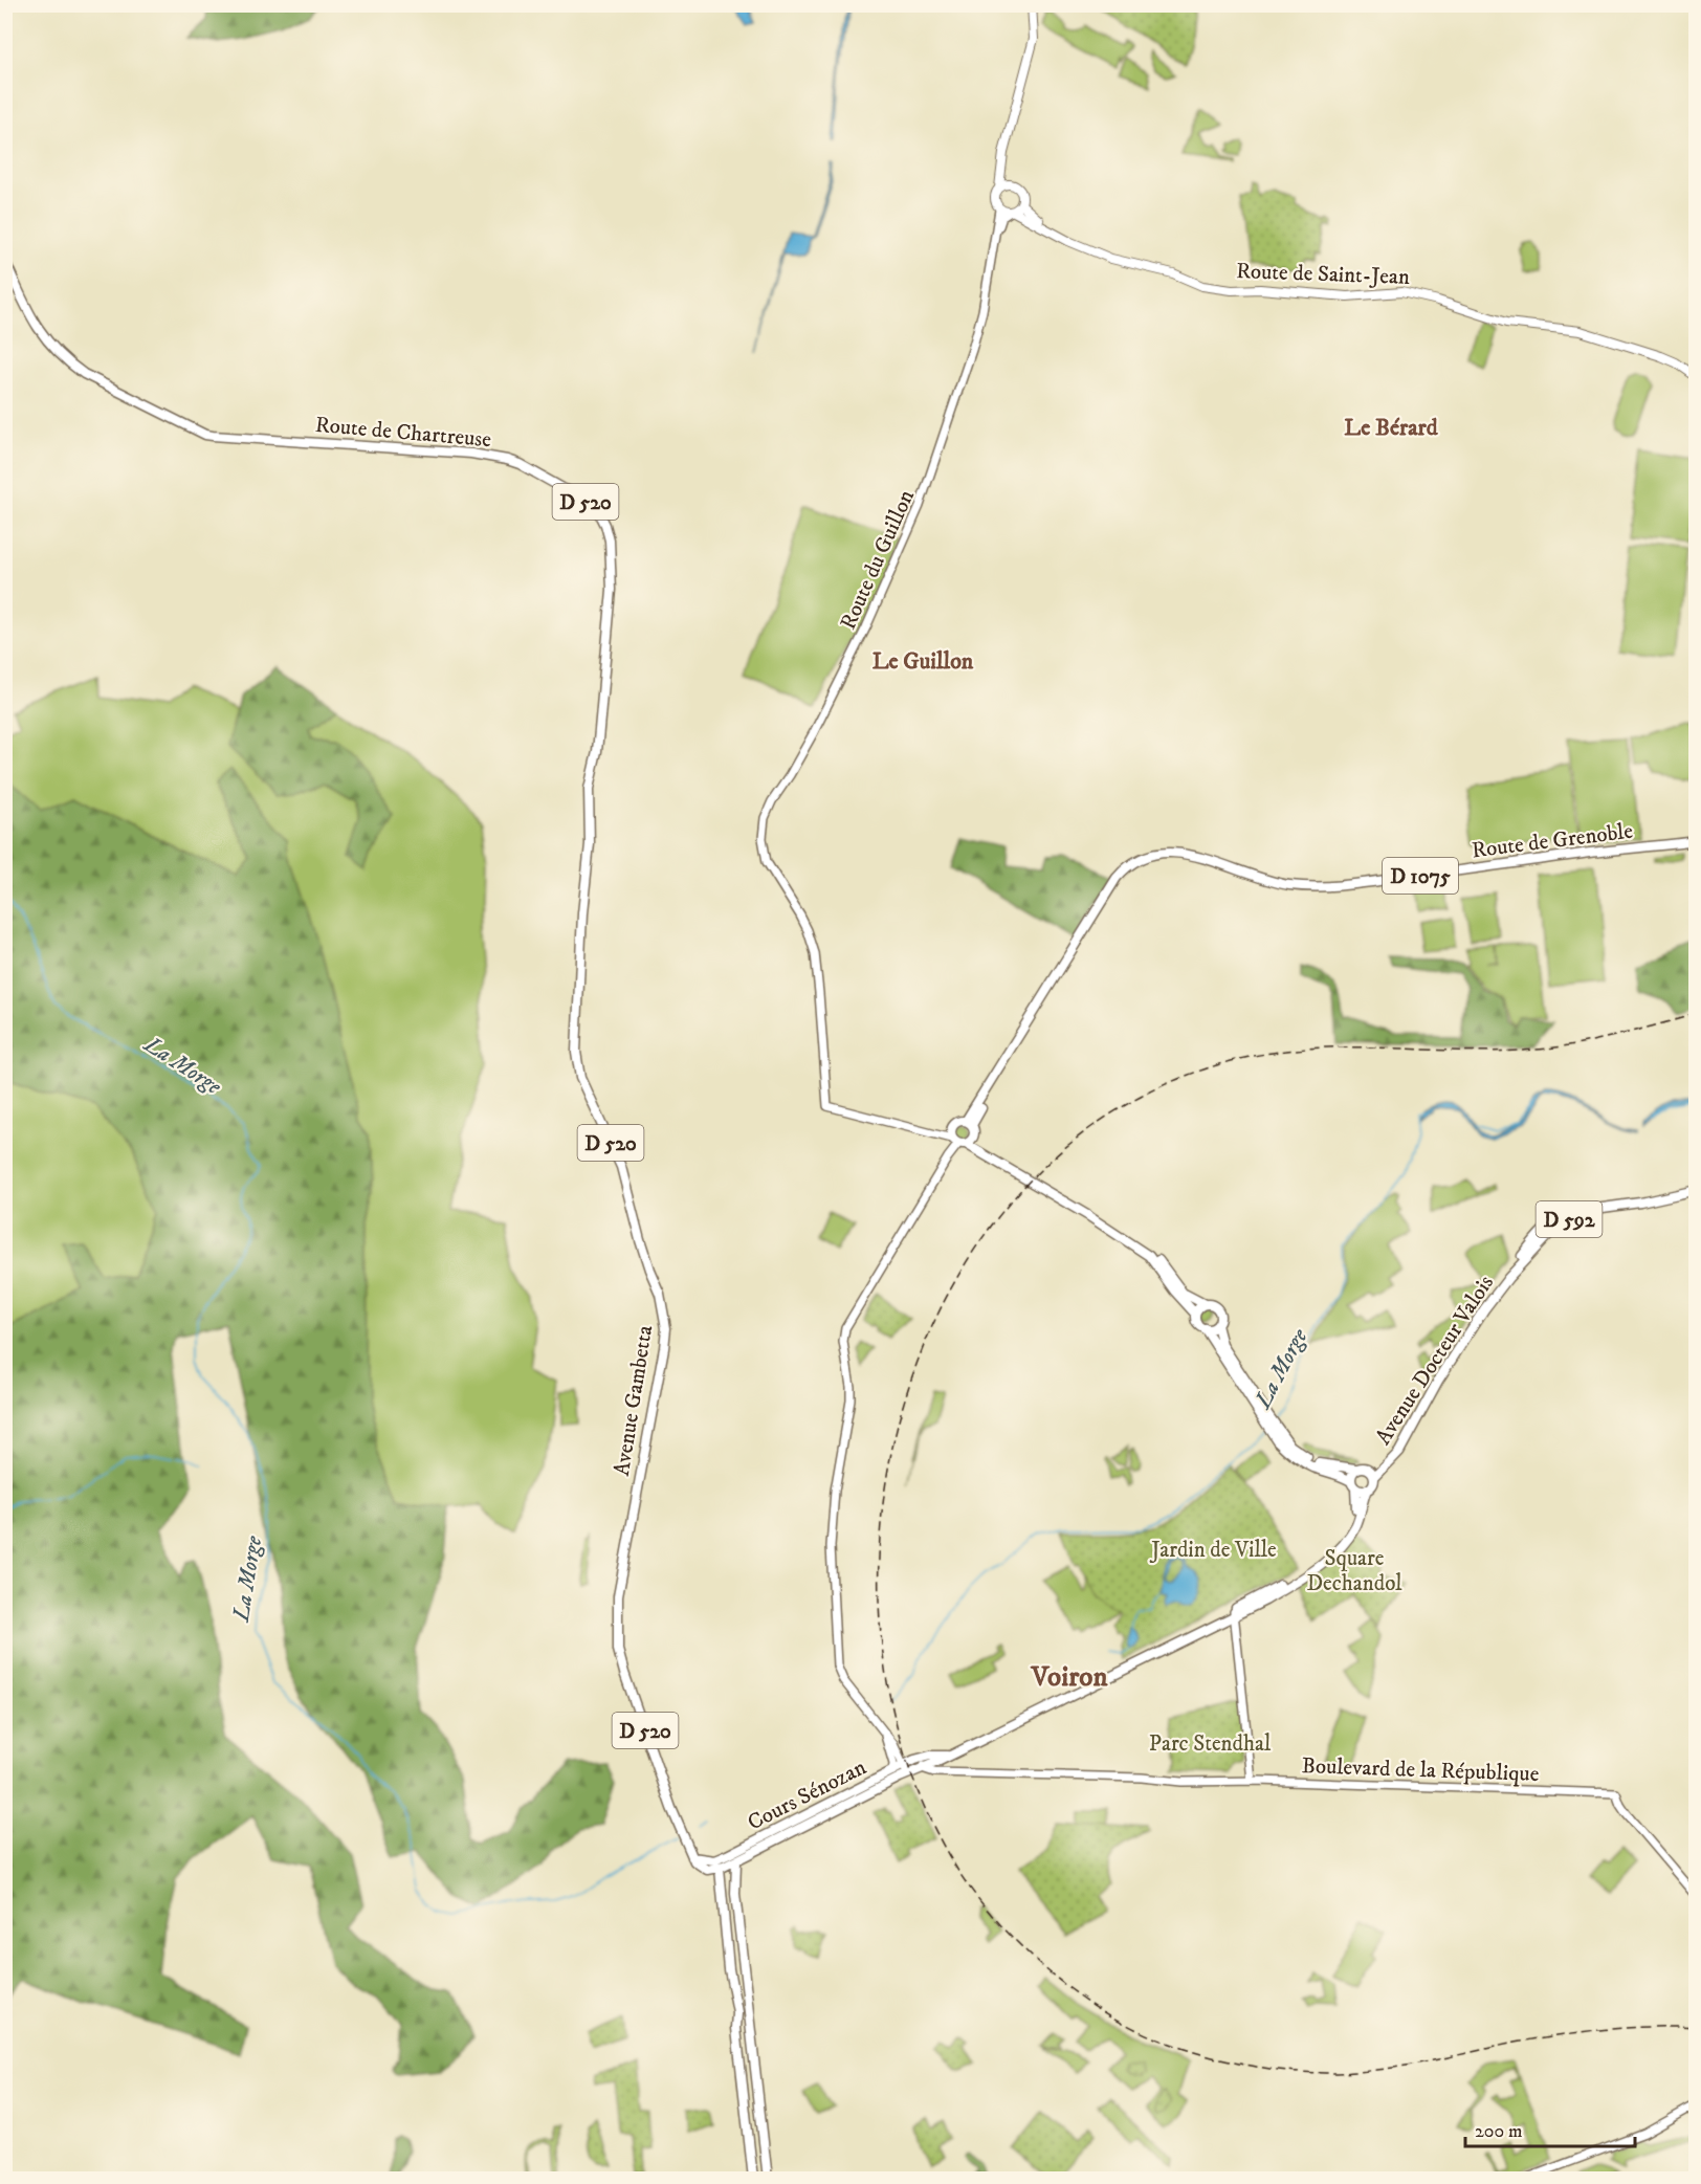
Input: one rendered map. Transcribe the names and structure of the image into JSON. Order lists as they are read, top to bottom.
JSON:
{
  "streets": {
    "main road": [
      "Route de Saint-Jean",
      "Route de Chartreuse",
      "D 520",
      "Route de Grenoble",
      "D 1075",
      "D 592",
      "Avenue Docteur Valois",
      "Avenue Gambetta",
      "Cours Sénozan"
    ],
    "street": ["Route du Guillon", "Boulevard de la République"]
  },
  "crossings": [
    ["Route de Saint-Jean", "Route du Guillon"],
    ["Route de Chartreuse", "Avenue Gambetta"],
    ["D 592", "Avenue Docteur Valois"],
    ["Avenue Gambetta", "Cours Sénozan"]
  ],
  "districts": ["Le Bérard", "Le Guillon", "Voiron"],
  "water": ["La Morge"],
  "parks": ["Jardin de Ville", "Square Dechandol", "Parc Stendhal"],
  "scale_bar": "200 m"
}
